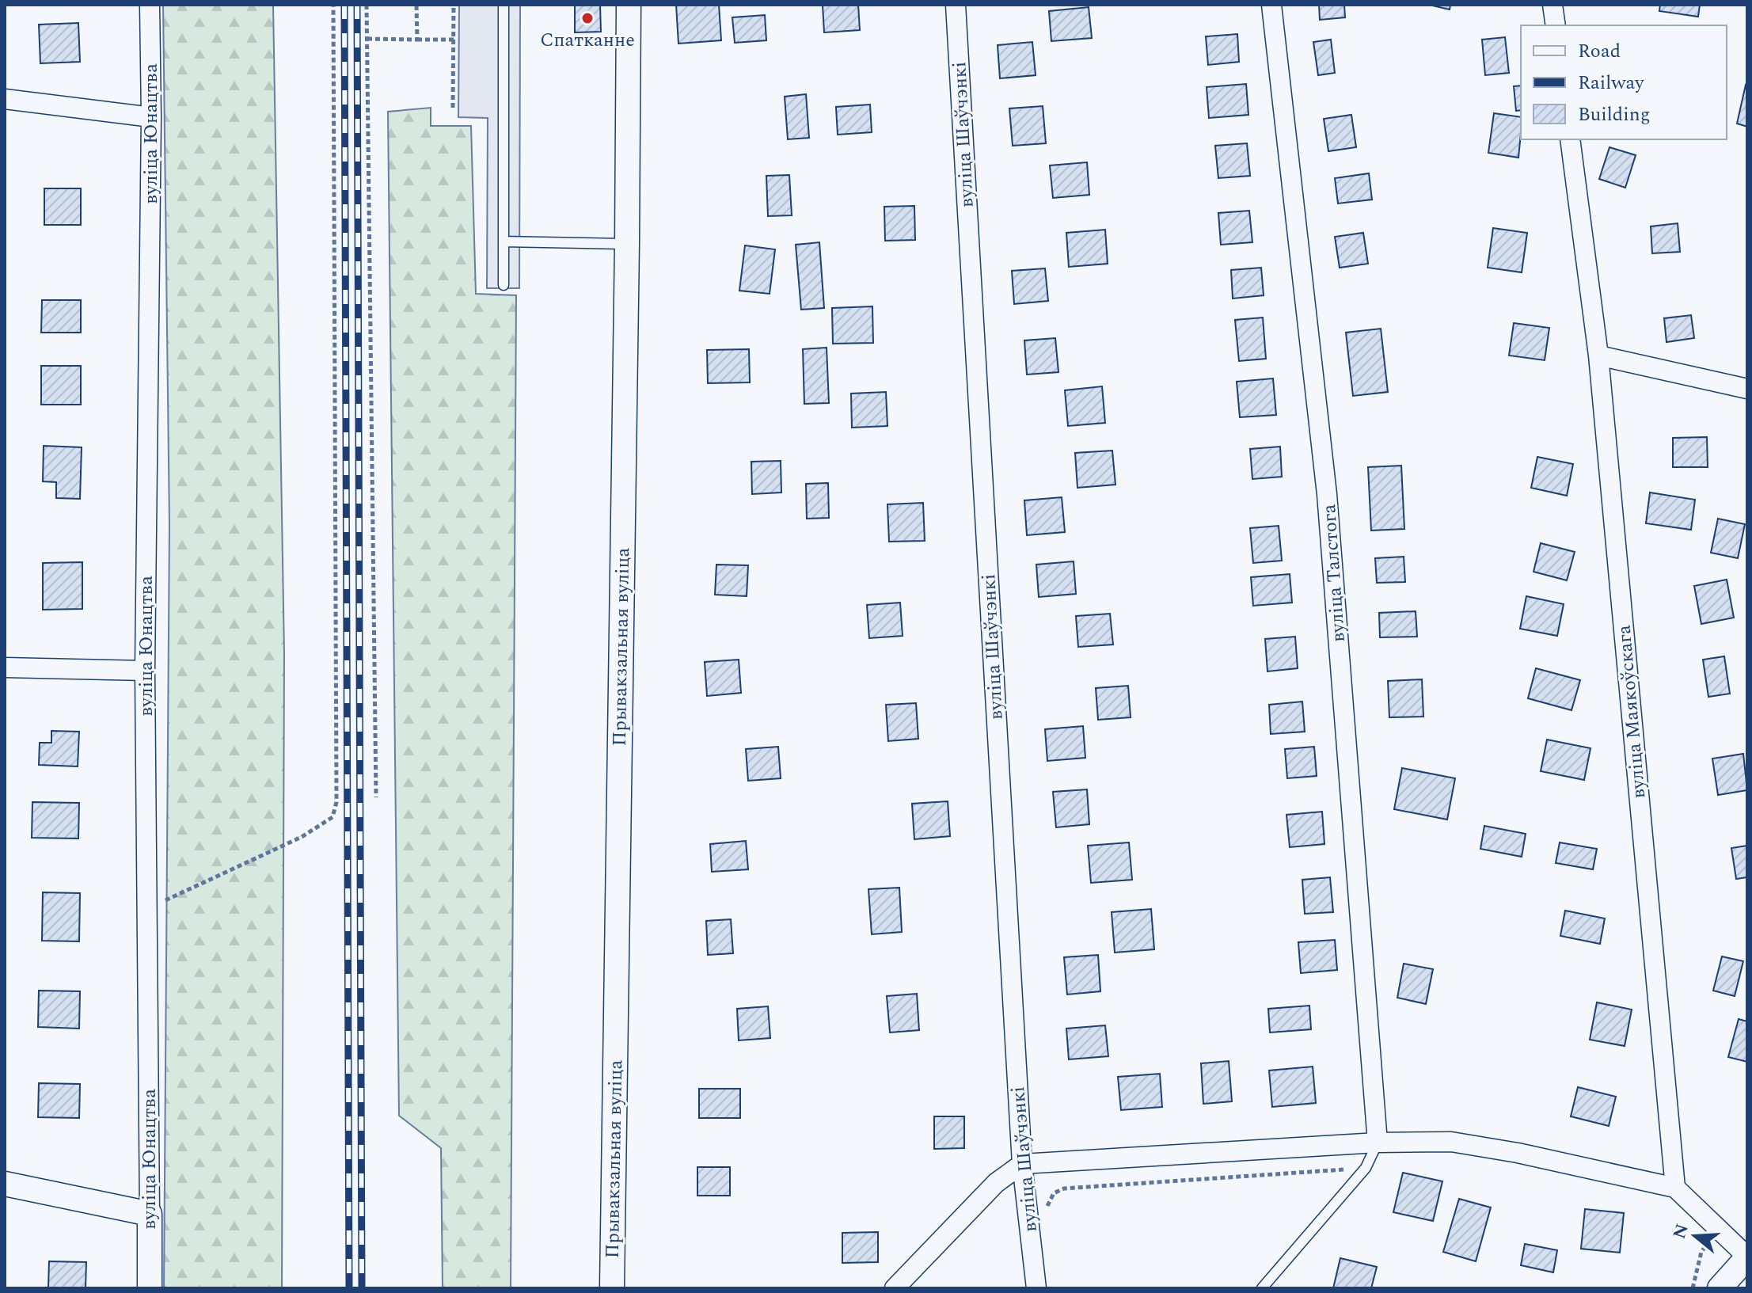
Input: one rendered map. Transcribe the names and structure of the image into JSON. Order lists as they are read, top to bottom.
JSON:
{
  "streets": {
    "street": [
      "вуліца Юнацтва",
      "вуліца Шаўчэнкі",
      "вуліца Талстога",
      "Прывакзальная вуліца",
      "вуліца Маякоўскага"
    ]
  },
  "places": ["Спатканне"],
  "legend": ["Road", "Railway", "Building"],
  "north": "left"
}
